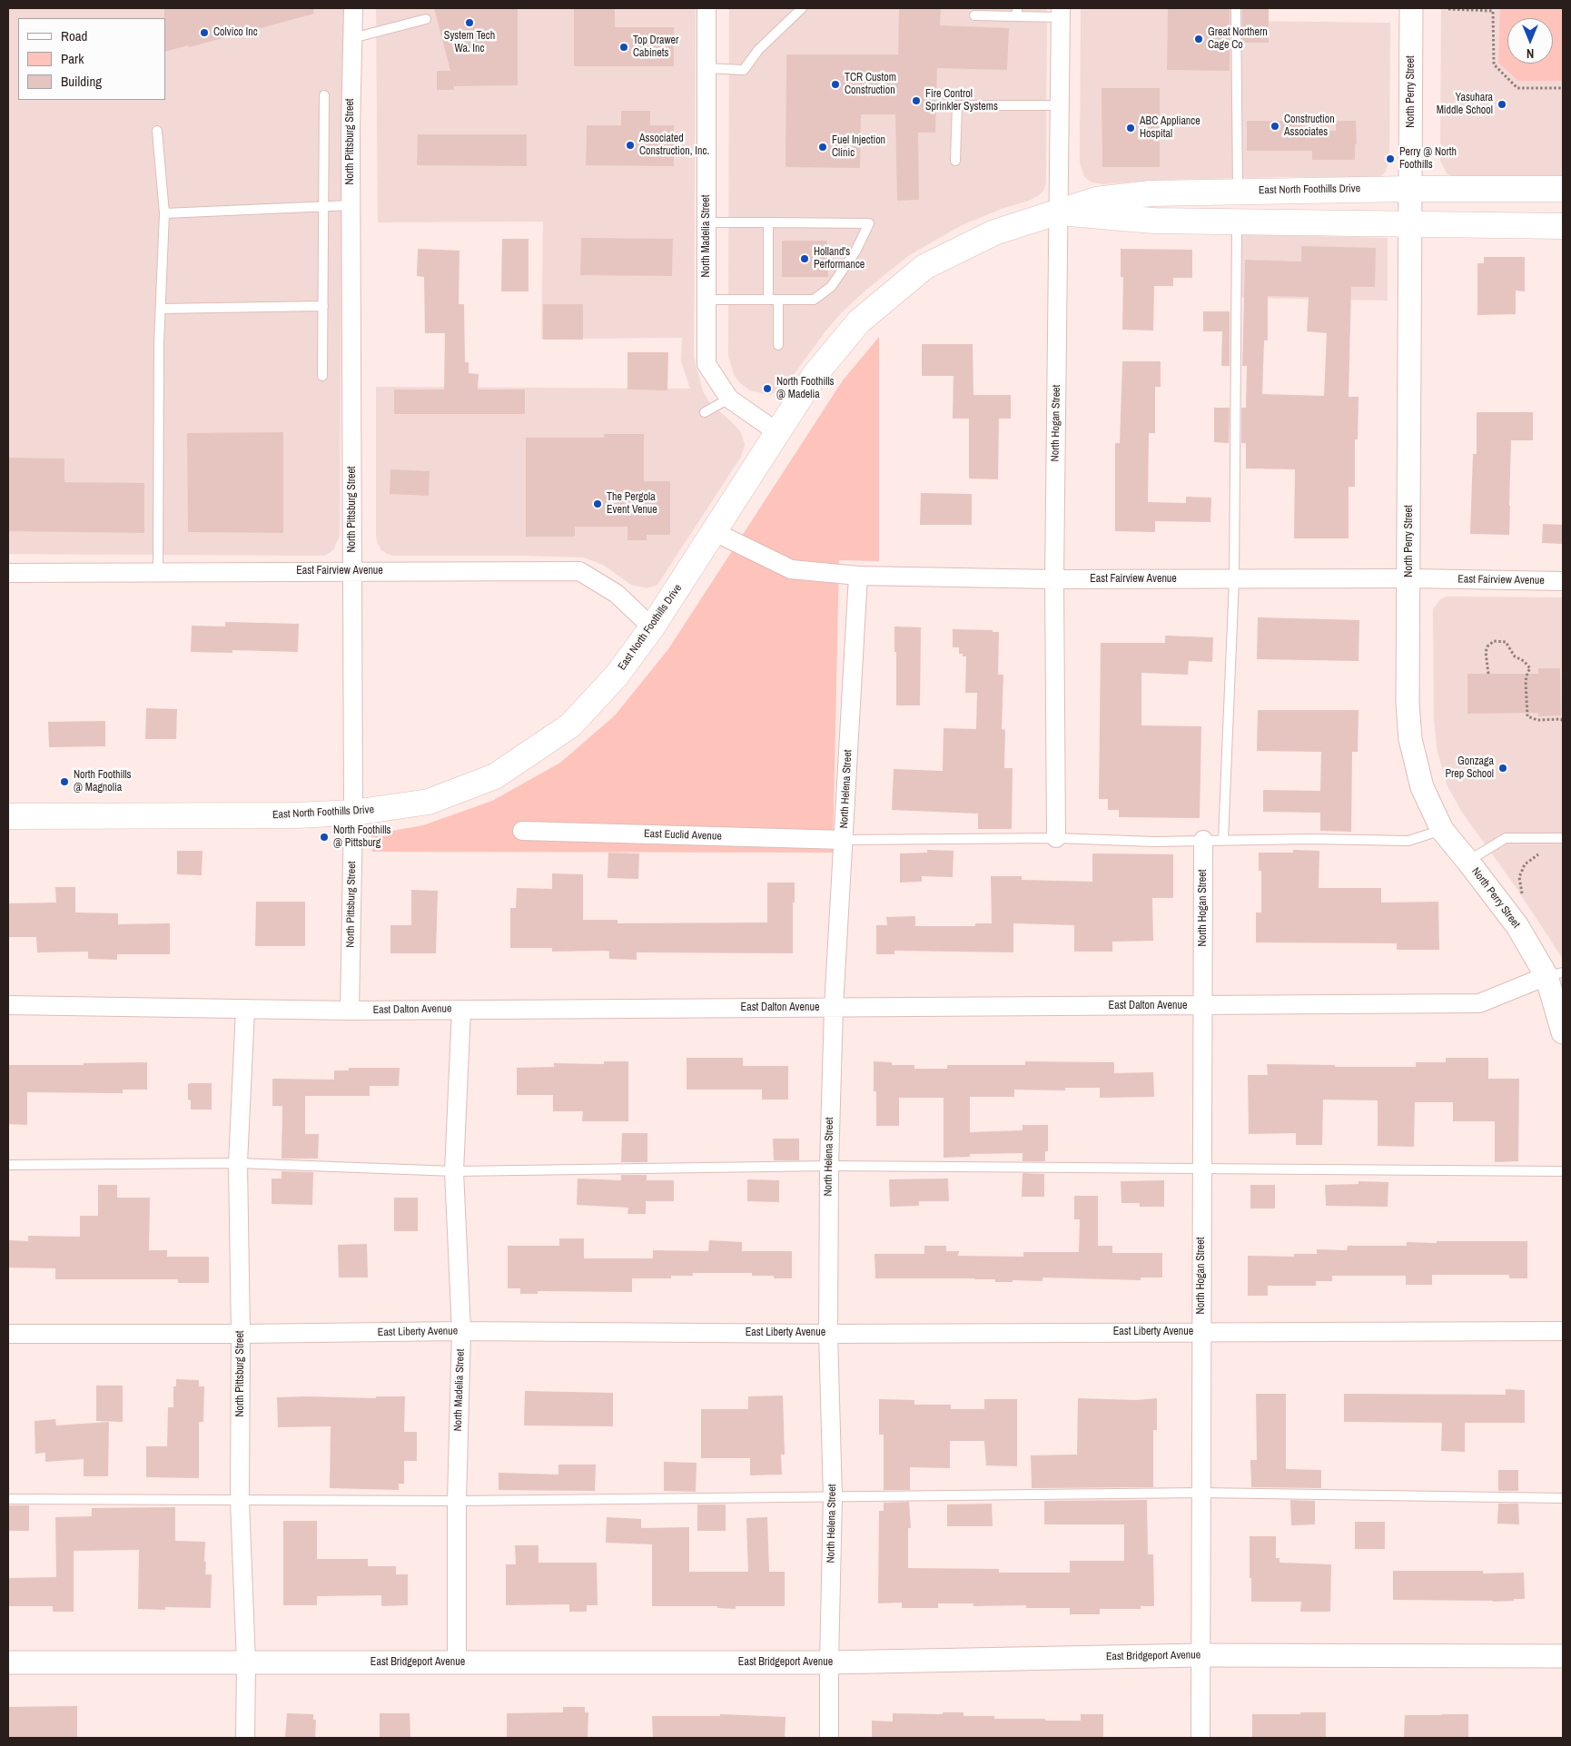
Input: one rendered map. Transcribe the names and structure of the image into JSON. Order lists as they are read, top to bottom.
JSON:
{
  "streets": {
    "main road": ["East North Foothills Drive"],
    "street": [
      "North Perry Street",
      "North Pittsburg Street",
      "North Madelia Street",
      "North Hogan Street",
      "East Fairview Avenue",
      "North Helena Street",
      "East Euclid Avenue",
      "East Dalton Avenue",
      "East Liberty Avenue",
      "East Bridgeport Avenue"
    ]
  },
  "crossings": [
    ["North Perry Street", "East North Foothills Drive"],
    ["North Perry Street", "East Fairview Avenue"],
    ["North Perry Street", "East Dalton Avenue"],
    ["North Pittsburg Street", "East North Foothills Drive"],
    ["North Pittsburg Street", "East Fairview Avenue"],
    ["North Pittsburg Street", "East Dalton Avenue"],
    ["North Pittsburg Street", "East Liberty Avenue"],
    ["North Pittsburg Street", "East Bridgeport Avenue"],
    ["East North Foothills Drive", "North Madelia Street"],
    ["East North Foothills Drive", "North Hogan Street"],
    ["East North Foothills Drive", "East Fairview Avenue"],
    ["North Madelia Street", "East Dalton Avenue"],
    ["North Madelia Street", "East Liberty Avenue"],
    ["North Madelia Street", "East Bridgeport Avenue"],
    ["North Hogan Street", "East Fairview Avenue"],
    ["North Hogan Street", "East Dalton Avenue"],
    ["North Hogan Street", "East Liberty Avenue"],
    ["North Hogan Street", "East Bridgeport Avenue"],
    ["East Fairview Avenue", "North Helena Street"],
    ["North Helena Street", "East Euclid Avenue"],
    ["North Helena Street", "East Dalton Avenue"],
    ["North Helena Street", "East Liberty Avenue"],
    ["North Helena Street", "East Bridgeport Avenue"]
  ],
  "places": [
    "System Tech Wa. Inc",
    "Colvico Inc",
    "Great Northern Cage Co",
    "Top Drawer Cabinets",
    "TCR Custom Construction",
    "Fire Control Sprinkler Systems",
    "Yasuhara Middle School",
    "Construction Associates",
    "ABC Appliance Hospital",
    "Associated Construction, Inc.",
    "Fuel Injection Clinic",
    "Perry @ North Foothills",
    "Holland's Performance",
    "North Foothills @ Madelia",
    "The Pergola Event Venue",
    "Gonzaga Prep School",
    "North Foothills @ Magnolia",
    "North Foothills @ Pittsburg"
  ],
  "legend": ["Road", "Park", "Building"],
  "north": "bottom"
}
